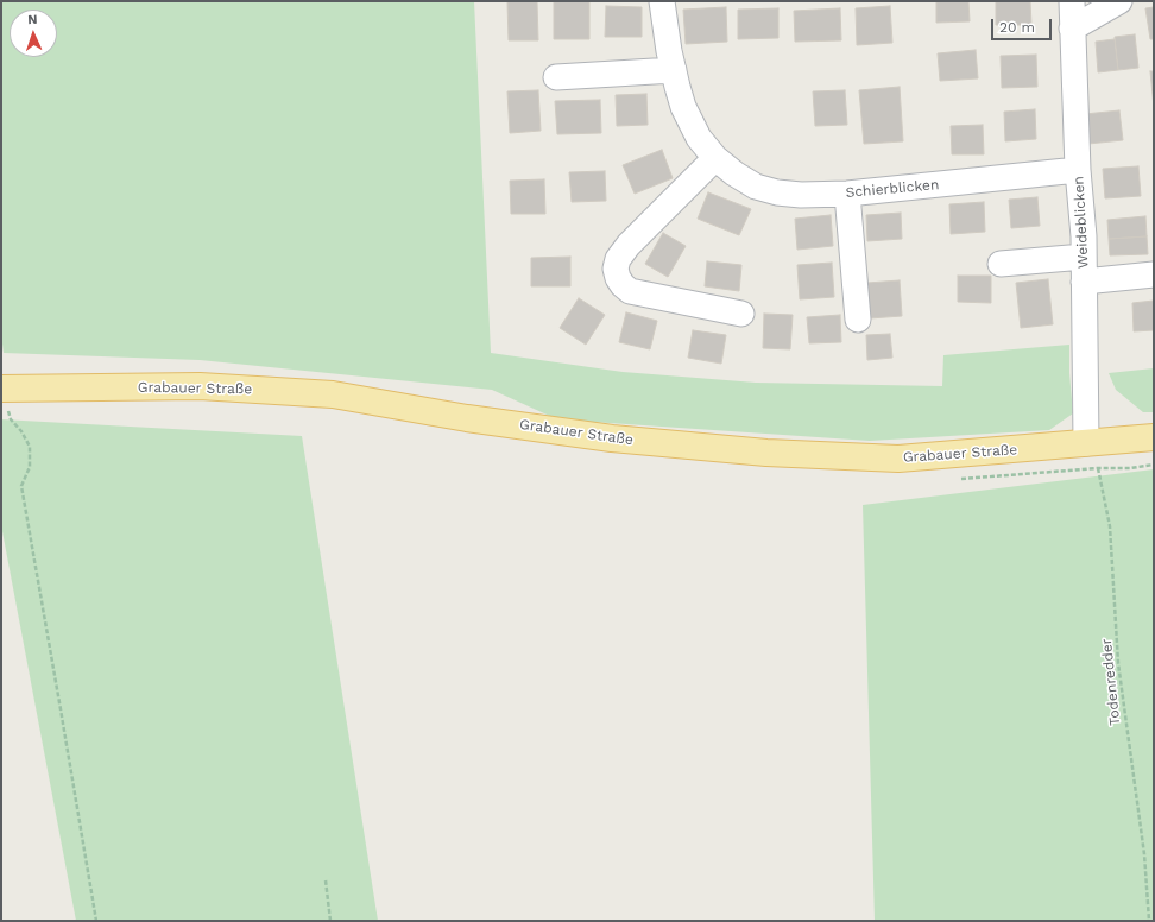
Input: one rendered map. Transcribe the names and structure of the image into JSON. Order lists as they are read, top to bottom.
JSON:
{
  "streets": {
    "main road": ["Grabauer Straße"],
    "street": ["Schierblicken", "Weideblicken"],
    "path": ["Todenredder"]
  },
  "crossings": [
    ["Schierblicken", "Weideblicken"],
    ["Weideblicken", "Grabauer Straße"],
    ["Weideblicken", "Todenredder"],
    ["Grabauer Straße", "Todenredder"]
  ],
  "scale_bar": "20 m",
  "north": "top"
}
